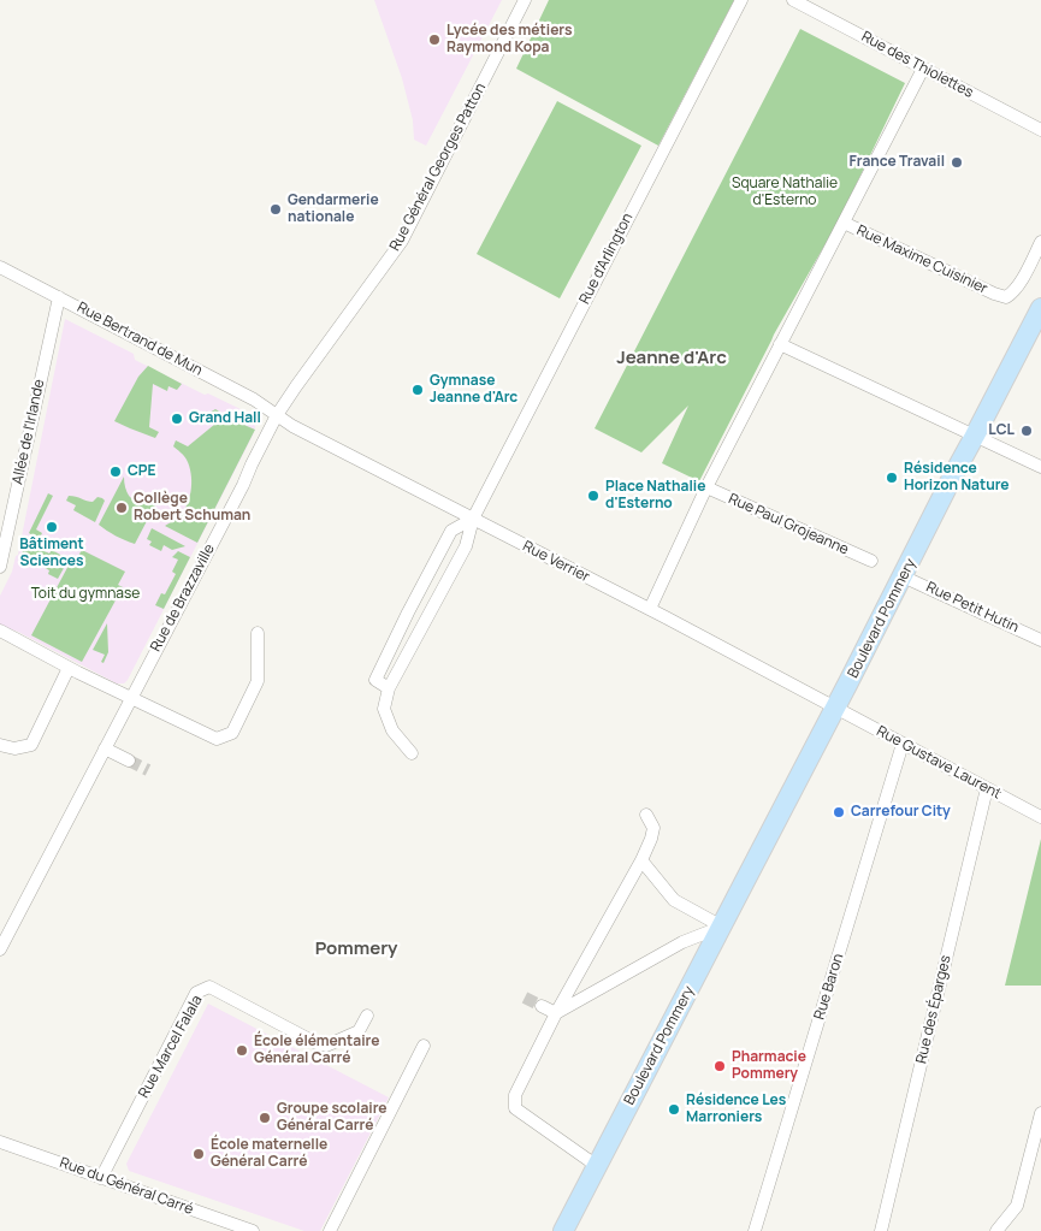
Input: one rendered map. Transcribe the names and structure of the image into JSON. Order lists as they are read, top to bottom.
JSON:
{
  "streets": {
    "main road": ["Boulevard Pommery"],
    "street": [
      "Rue des Thiolettes",
      "Rue Général Georges Patton",
      "Rue d'Arlington",
      "Rue Maxime Cuisinier",
      "Rue Bertrand de Mun",
      "Allée de l'Irlande",
      "Rue Paul Grojeanne",
      "Rue Verrier",
      "Rue de Brazzaville",
      "Rue Petit Hutin",
      "Rue Gustave Laurent",
      "Rue Baron",
      "Rue des Éparges",
      "Rue Marcel Falala",
      "Rue du Général Carré"
    ]
  },
  "crossings": [
    ["Rue Général Georges Patton", "Rue Bertrand de Mun"],
    ["Rue Général Georges Patton", "Rue Verrier"],
    ["Rue Général Georges Patton", "Rue de Brazzaville"],
    ["Rue d'Arlington", "Rue Verrier"],
    ["Rue Bertrand de Mun", "Allée de l'Irlande"],
    ["Rue Bertrand de Mun", "Rue Verrier"],
    ["Rue Bertrand de Mun", "Rue de Brazzaville"],
    ["Rue Verrier", "Rue de Brazzaville"],
    ["Rue Verrier", "Boulevard Pommery"],
    ["Rue Verrier", "Rue Gustave Laurent"],
    ["Rue Petit Hutin", "Boulevard Pommery"],
    ["Boulevard Pommery", "Rue Gustave Laurent"],
    ["Rue Gustave Laurent", "Rue Baron"],
    ["Rue Gustave Laurent", "Rue des Éparges"],
    ["Rue Marcel Falala", "Rue du Général Carré"]
  ],
  "districts": ["Jeanne d'Arc", "Pommery"],
  "parks": ["Square Nathalie d'Esterno", "Toit du gymnase"],
  "places": [
    "Lycée des métiers Raymond Kopa",
    "France Travail",
    "Gendarmerie nationale",
    "Gymnase Jeanne d'Arc",
    "Grand Hall",
    "LCL",
    "CPE",
    "Résidence Horizon Nature",
    "Place Nathalie d'Esterno",
    "Collège Robert Schuman",
    "Bâtiment Sciences",
    "Carrefour City",
    "École élémentaire Général Carré",
    "Pharmacie Pommery",
    "Résidence Les Marroniers",
    "Groupe scolaire Général Carré",
    "École maternelle Général Carré"
  ]
}
